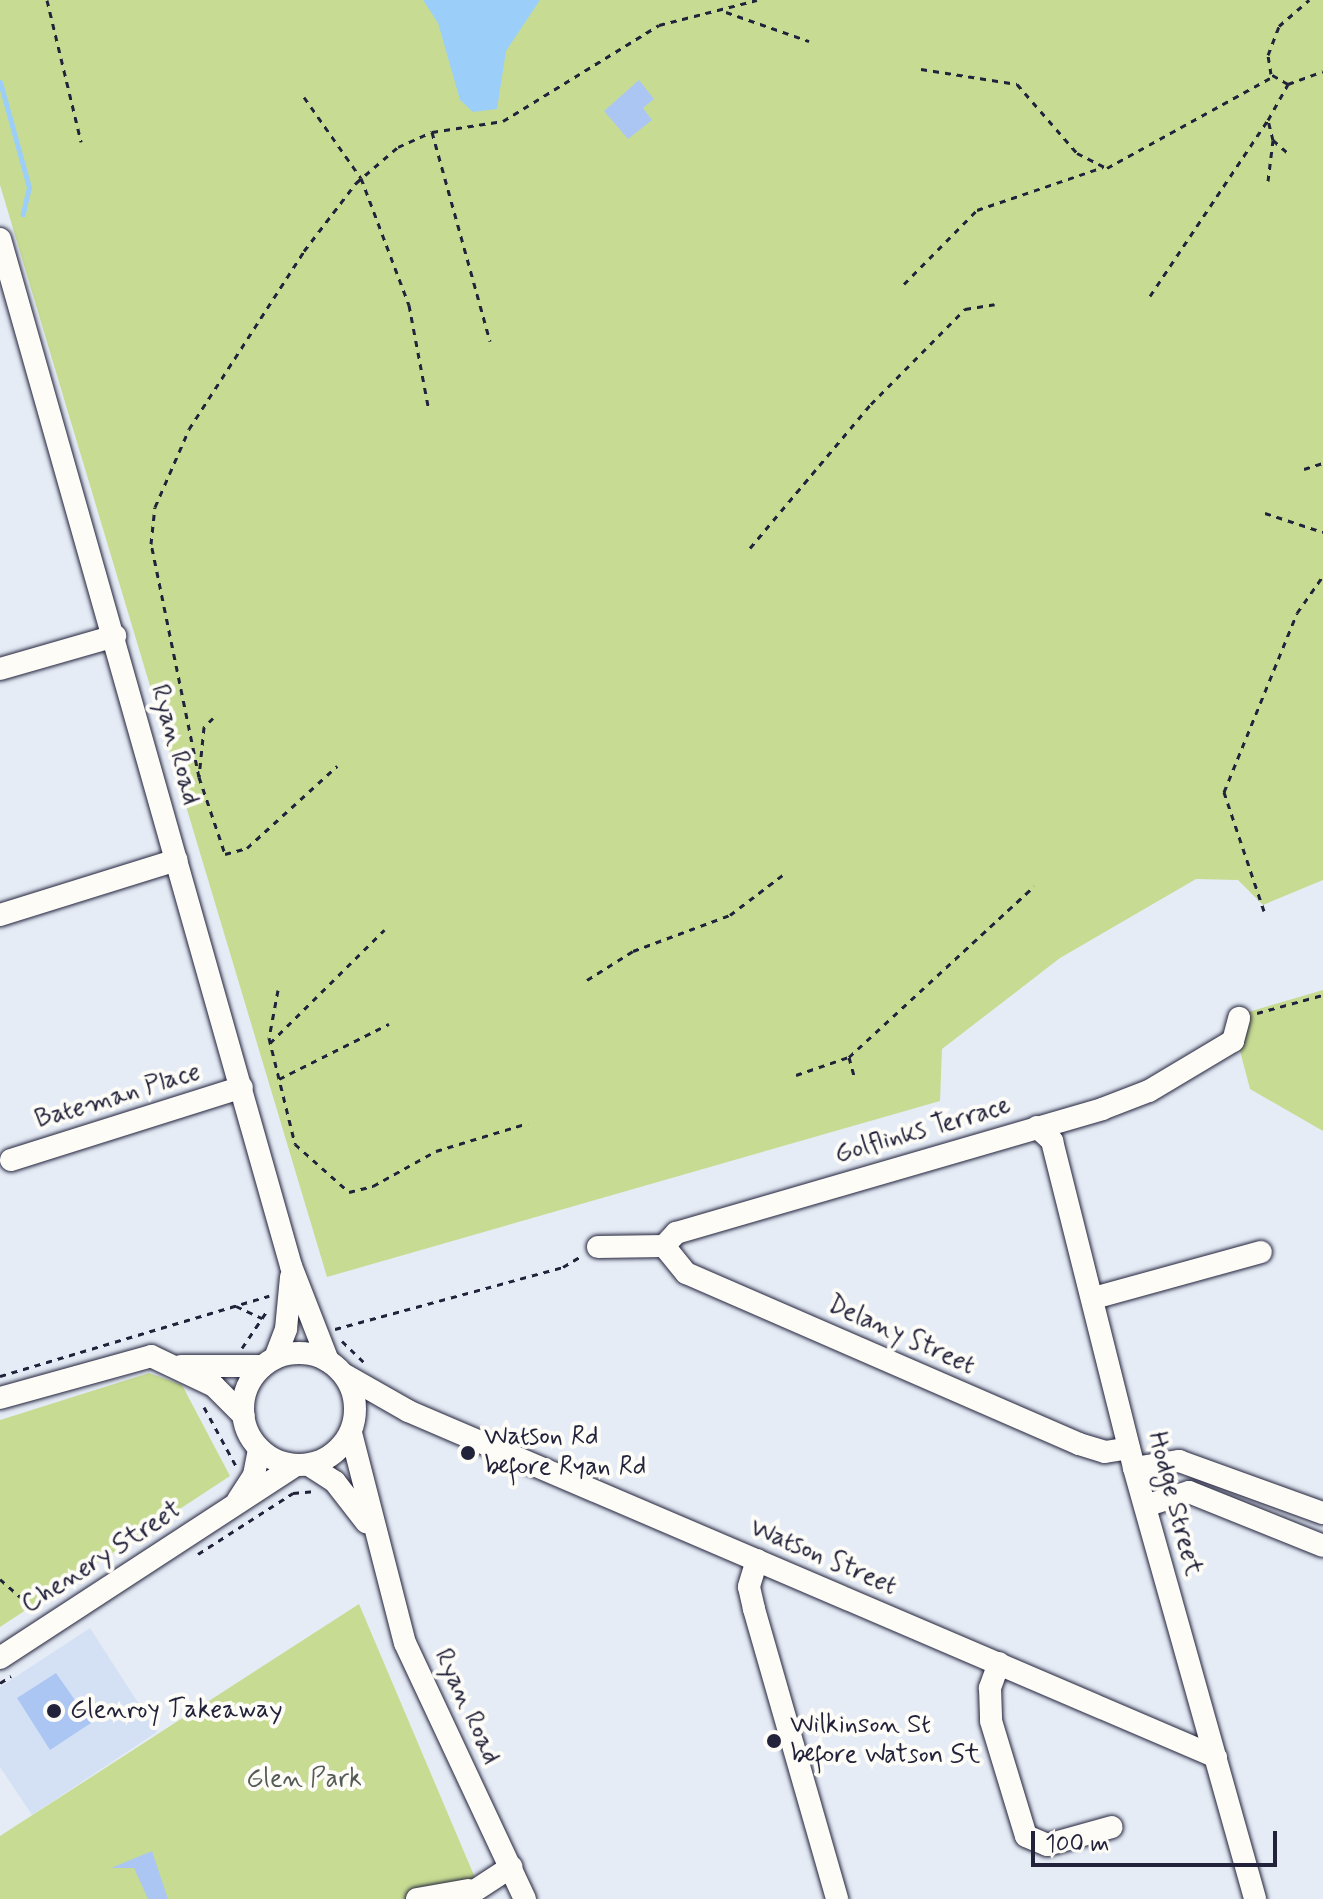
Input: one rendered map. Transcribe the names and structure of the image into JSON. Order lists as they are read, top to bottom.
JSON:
{
  "streets": {
    "street": [
      "Ryan Road",
      "Bateman Place",
      "Golflinks Terrace",
      "Delany Street",
      "Hodge Street",
      "Chenery Street",
      "Watson Street"
    ]
  },
  "crossings": [
    ["Ryan Road", "Bateman Place"],
    ["Ryan Road", "Chenery Street"],
    ["Ryan Road", "Watson Street"],
    ["Golflinks Terrace", "Delany Street"],
    ["Golflinks Terrace", "Hodge Street"],
    ["Delany Street", "Hodge Street"],
    ["Hodge Street", "Watson Street"],
    ["Chenery Street", "Watson Street"]
  ],
  "parks": ["Glen Park"],
  "places": ["Watson Rd before Ryan Rd", "Glenroy Takeaway", "Wilkinson St before Watson St"],
  "scale_bar": "100 m"
}
